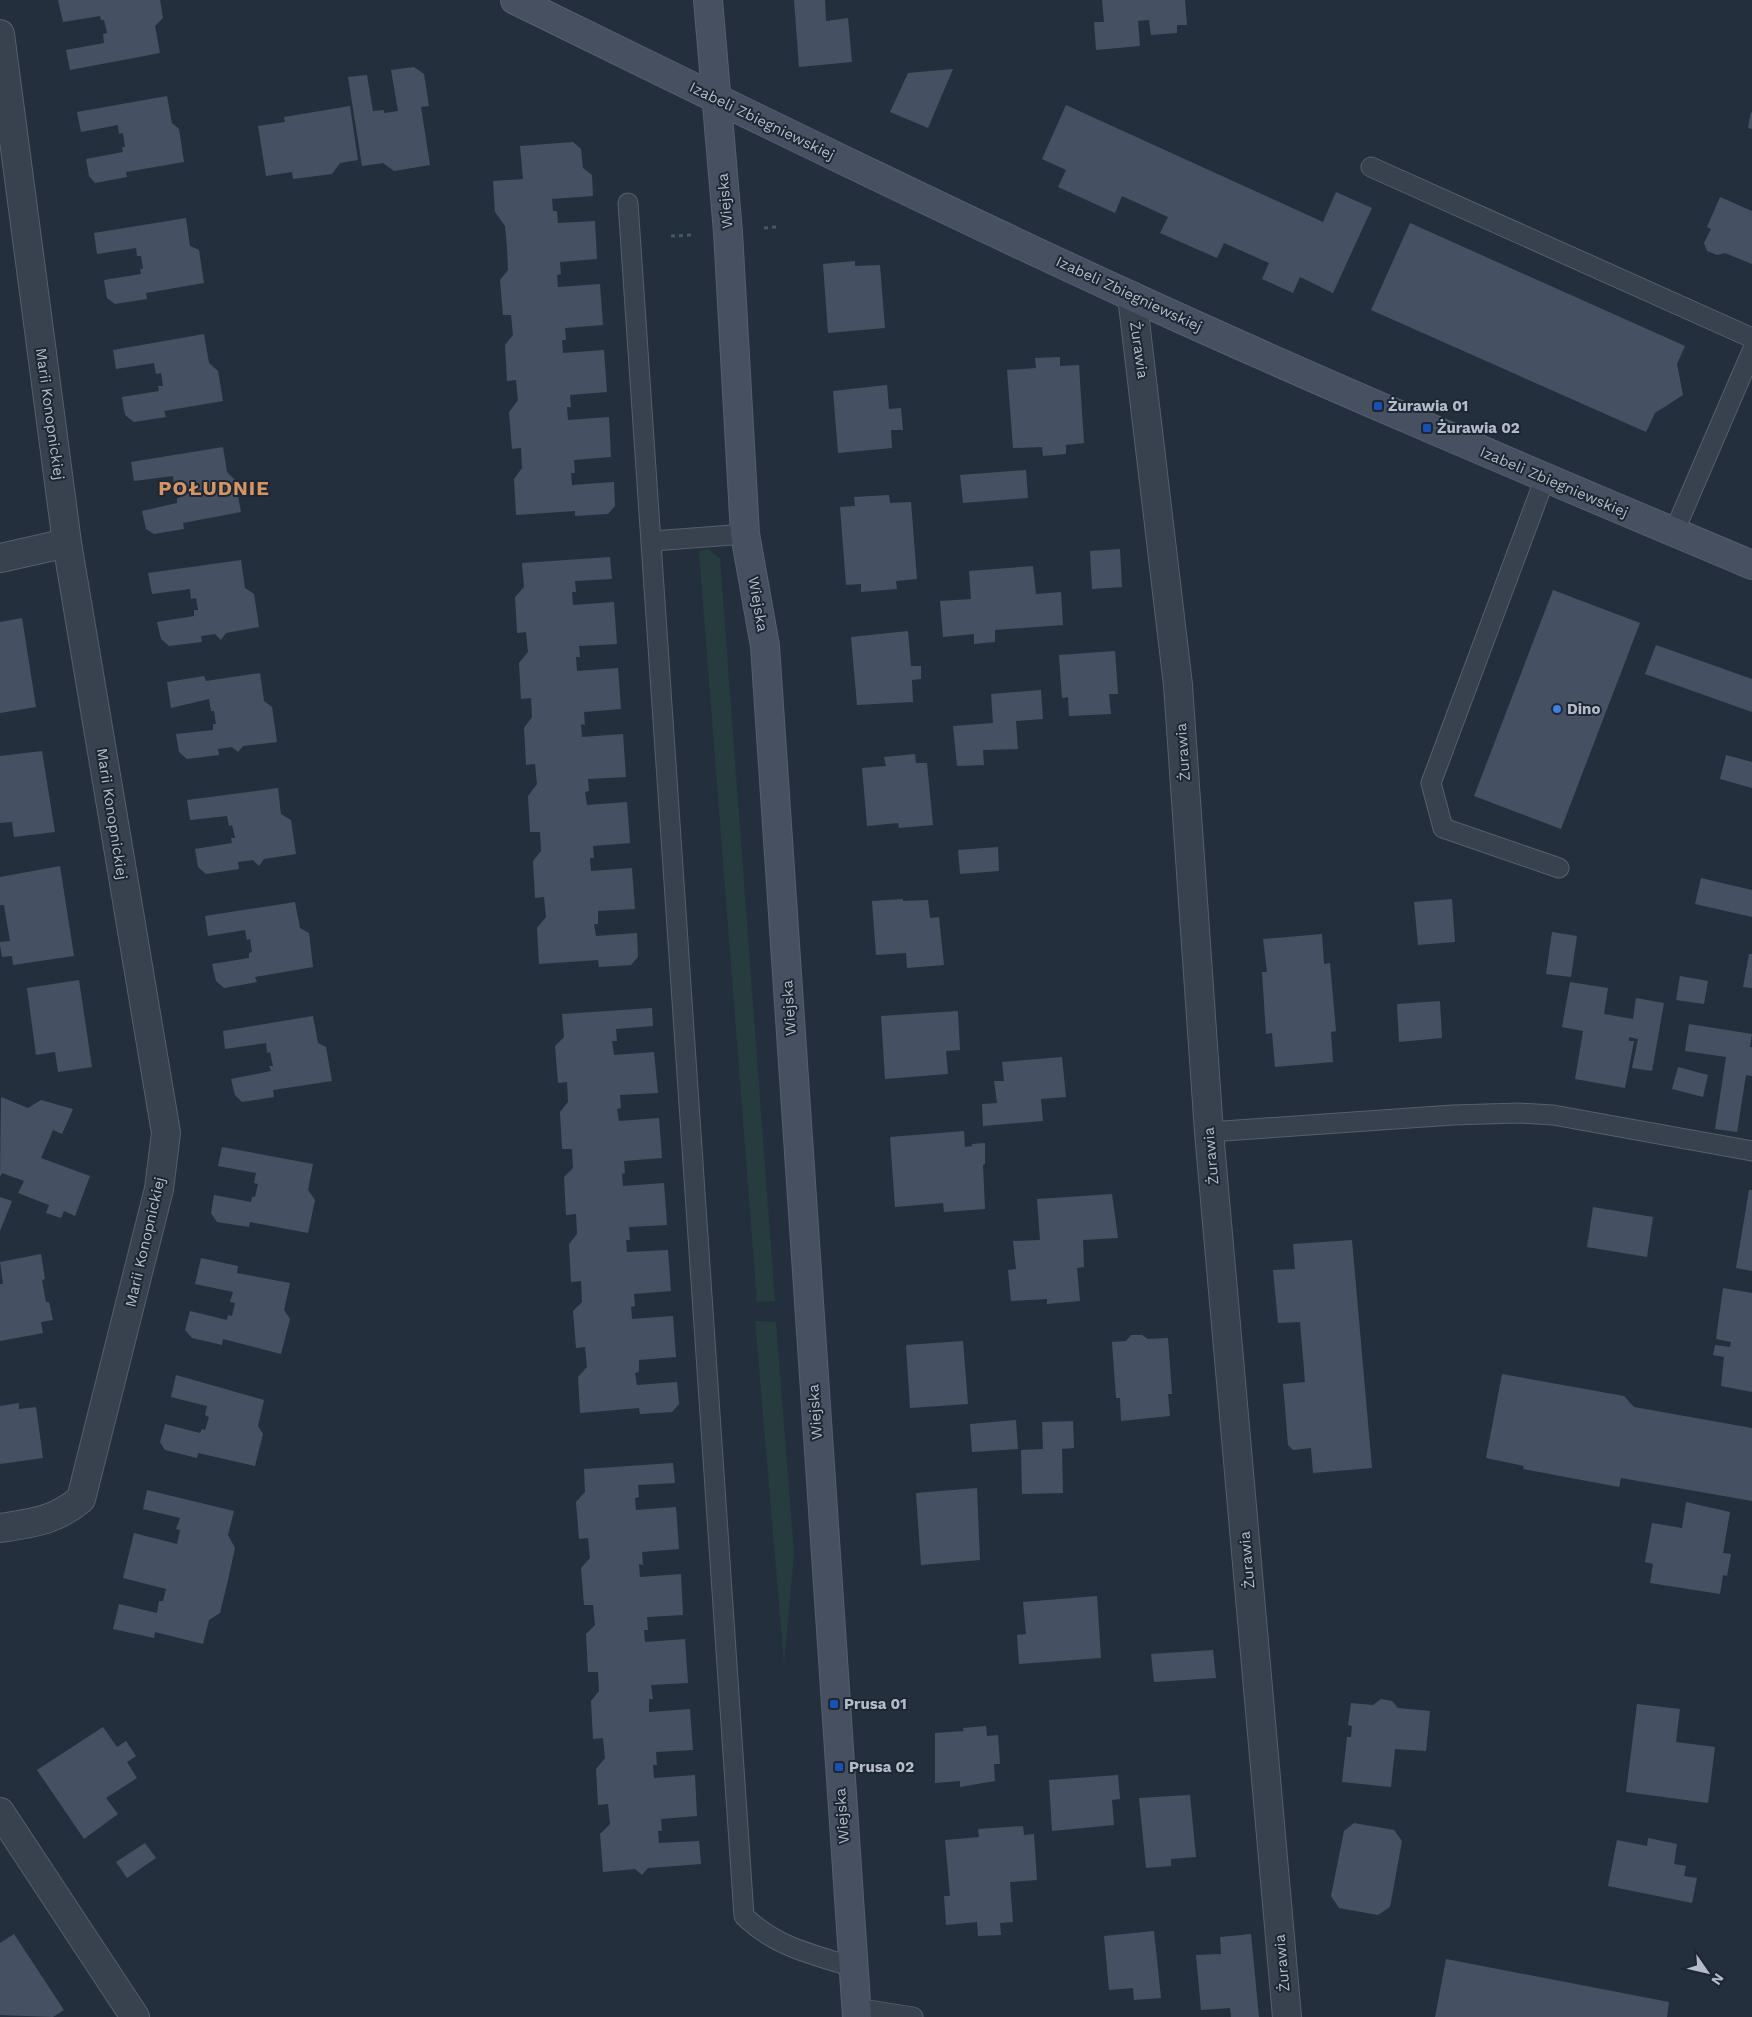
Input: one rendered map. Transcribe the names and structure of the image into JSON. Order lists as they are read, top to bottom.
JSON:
{
  "streets": {
    "street": [
      "Izabeli Zbiegniewskiej",
      "Wiejska",
      "Żurawia",
      "Marii Konopnickiej"
    ]
  },
  "crossings": [
    ["Izabeli Zbiegniewskiej", "Wiejska"],
    ["Izabeli Zbiegniewskiej", "Żurawia"]
  ],
  "districts": ["POŁUDNIE"],
  "places": {
    "transit": [
      "Żurawia 01",
      "Żurawia 02",
      "Prusa 01",
      "Prusa 02"
    ],
    "other": ["Dino"]
  },
  "north": "bottom right"
}
